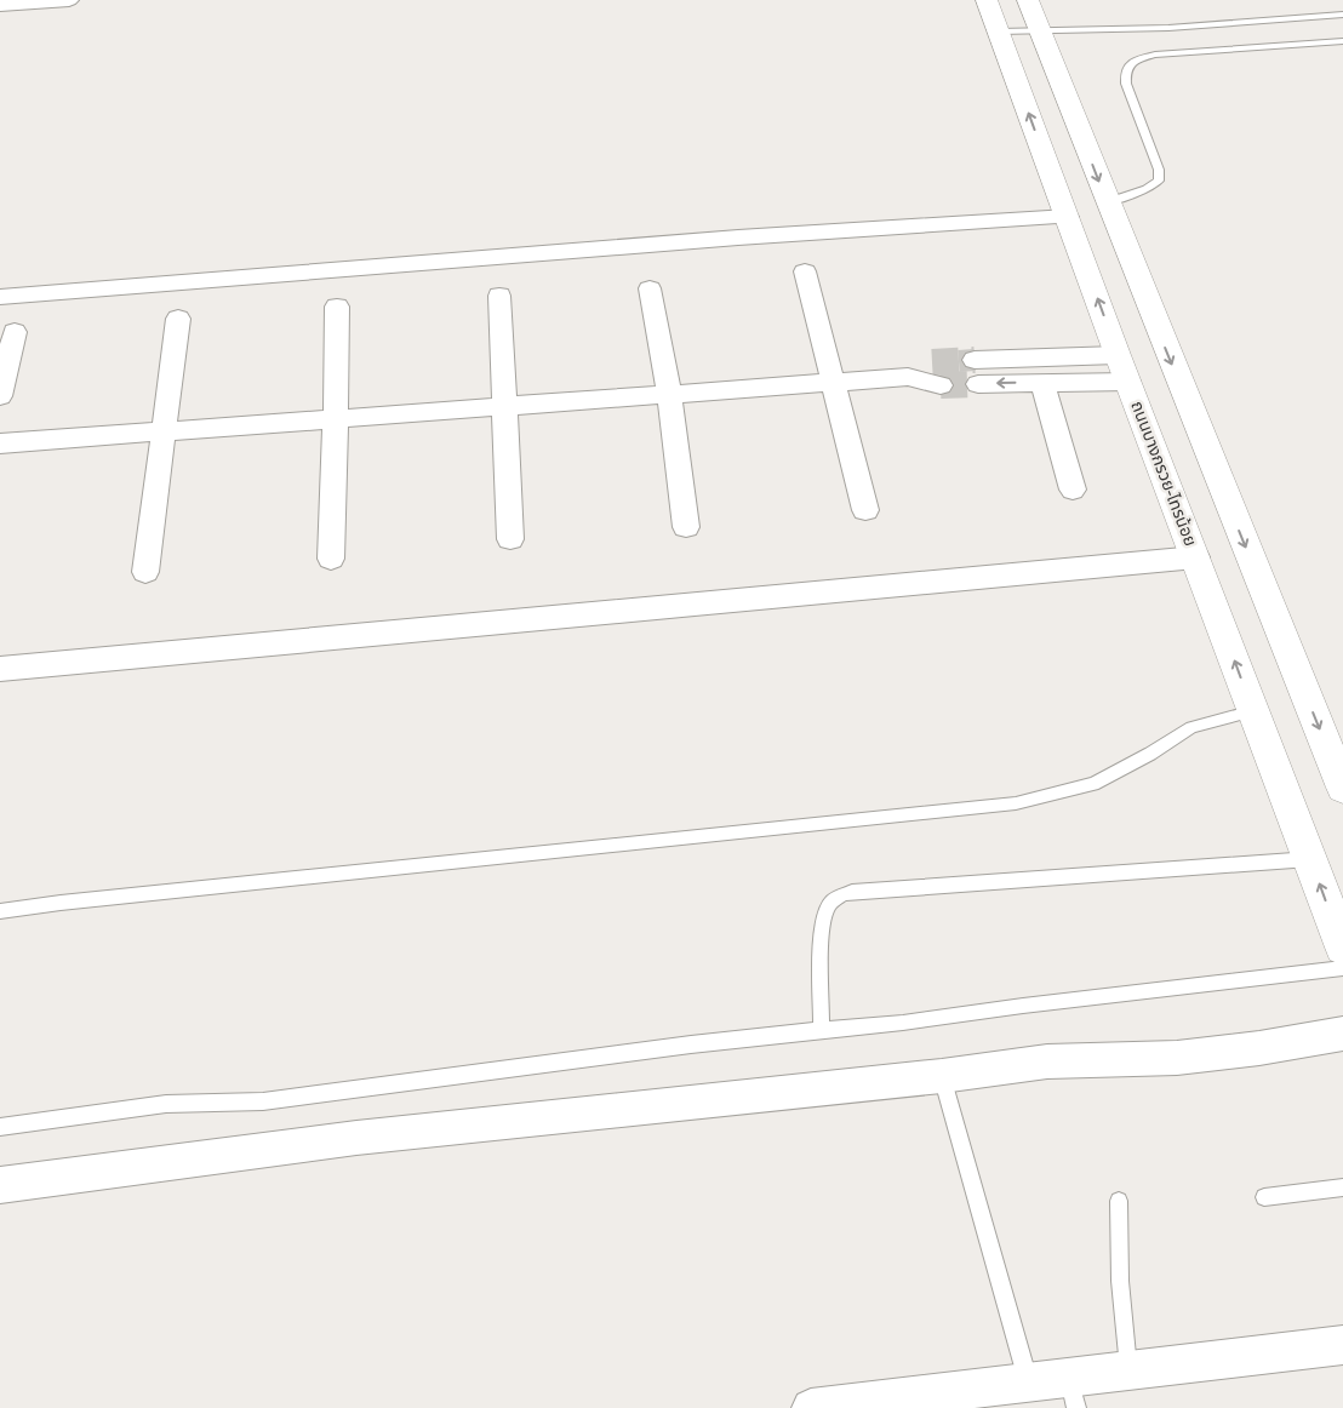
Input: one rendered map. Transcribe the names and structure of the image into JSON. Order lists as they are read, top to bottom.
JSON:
{
  "streets": {
    "main road": ["ถนนบางกรวย-ไทรน้อย"]
  }
}
